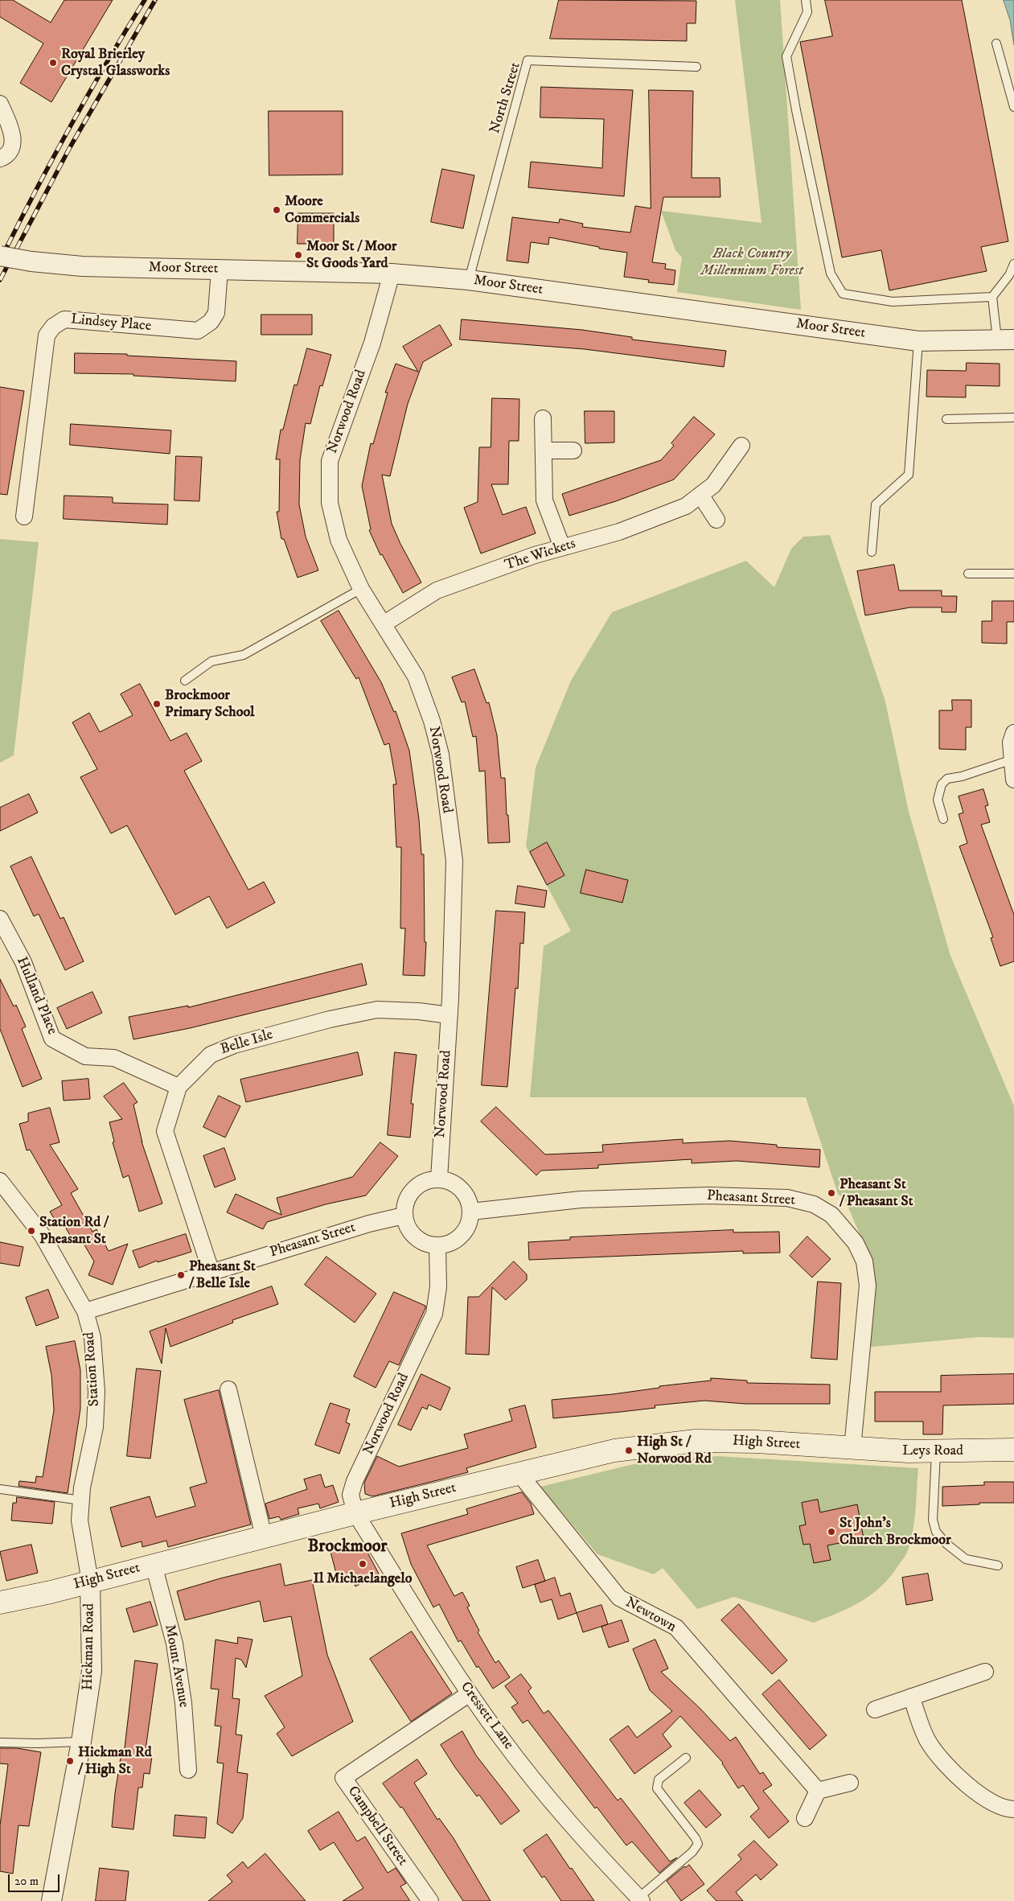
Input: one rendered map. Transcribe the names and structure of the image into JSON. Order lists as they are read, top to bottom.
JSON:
{
  "streets": {
    "main road": ["High Street", "Leys Road"],
    "street": [
      "Moor Street",
      "Lindsey Place",
      "Norwood Road",
      "The Wickets",
      "Hulland Place",
      "Belle Isle",
      "Pheasant Street",
      "Station Road",
      "Newtown",
      "Hickman Road",
      "Mount Avenue",
      "Cressett Lane",
      "Campbell Street"
    ],
    "lane": ["North Street"]
  },
  "crossings": [
    ["North Street", "Moor Street"],
    ["Moor Street", "Lindsey Place"],
    ["Moor Street", "Norwood Road"],
    ["Norwood Road", "The Wickets"],
    ["Norwood Road", "Belle Isle"],
    ["Norwood Road", "Pheasant Street"],
    ["Norwood Road", "High Street"],
    ["Norwood Road", "Cressett Lane"],
    ["Hulland Place", "Belle Isle"],
    ["Belle Isle", "Pheasant Street"],
    ["Pheasant Street", "Station Road"],
    ["Pheasant Street", "High Street"],
    ["Pheasant Street", "Leys Road"],
    ["Station Road", "High Street"],
    ["Station Road", "Hickman Road"],
    ["High Street", "Leys Road"],
    ["High Street", "Newtown"],
    ["High Street", "Hickman Road"],
    ["High Street", "Mount Avenue"],
    ["High Street", "Cressett Lane"],
    ["Cressett Lane", "Campbell Street"]
  ],
  "districts": ["Brockmoor"],
  "parks": ["Black Country Millennium Forest"],
  "places": [
    "Royal Brierley Crystal Glassworks",
    "Moore Commercials",
    "Moor St / Moor St Goods Yard",
    "Brockmoor Primary School",
    "Pheasant St / Pheasant St",
    "Station Rd / Pheasant St",
    "Pheasant St / Belle Isle",
    "High St / Norwood Rd",
    "St John's Church Brockmoor",
    "Il Michaelangelo",
    "Hickman Rd / High St"
  ],
  "scale_bar": "20 m"
}
